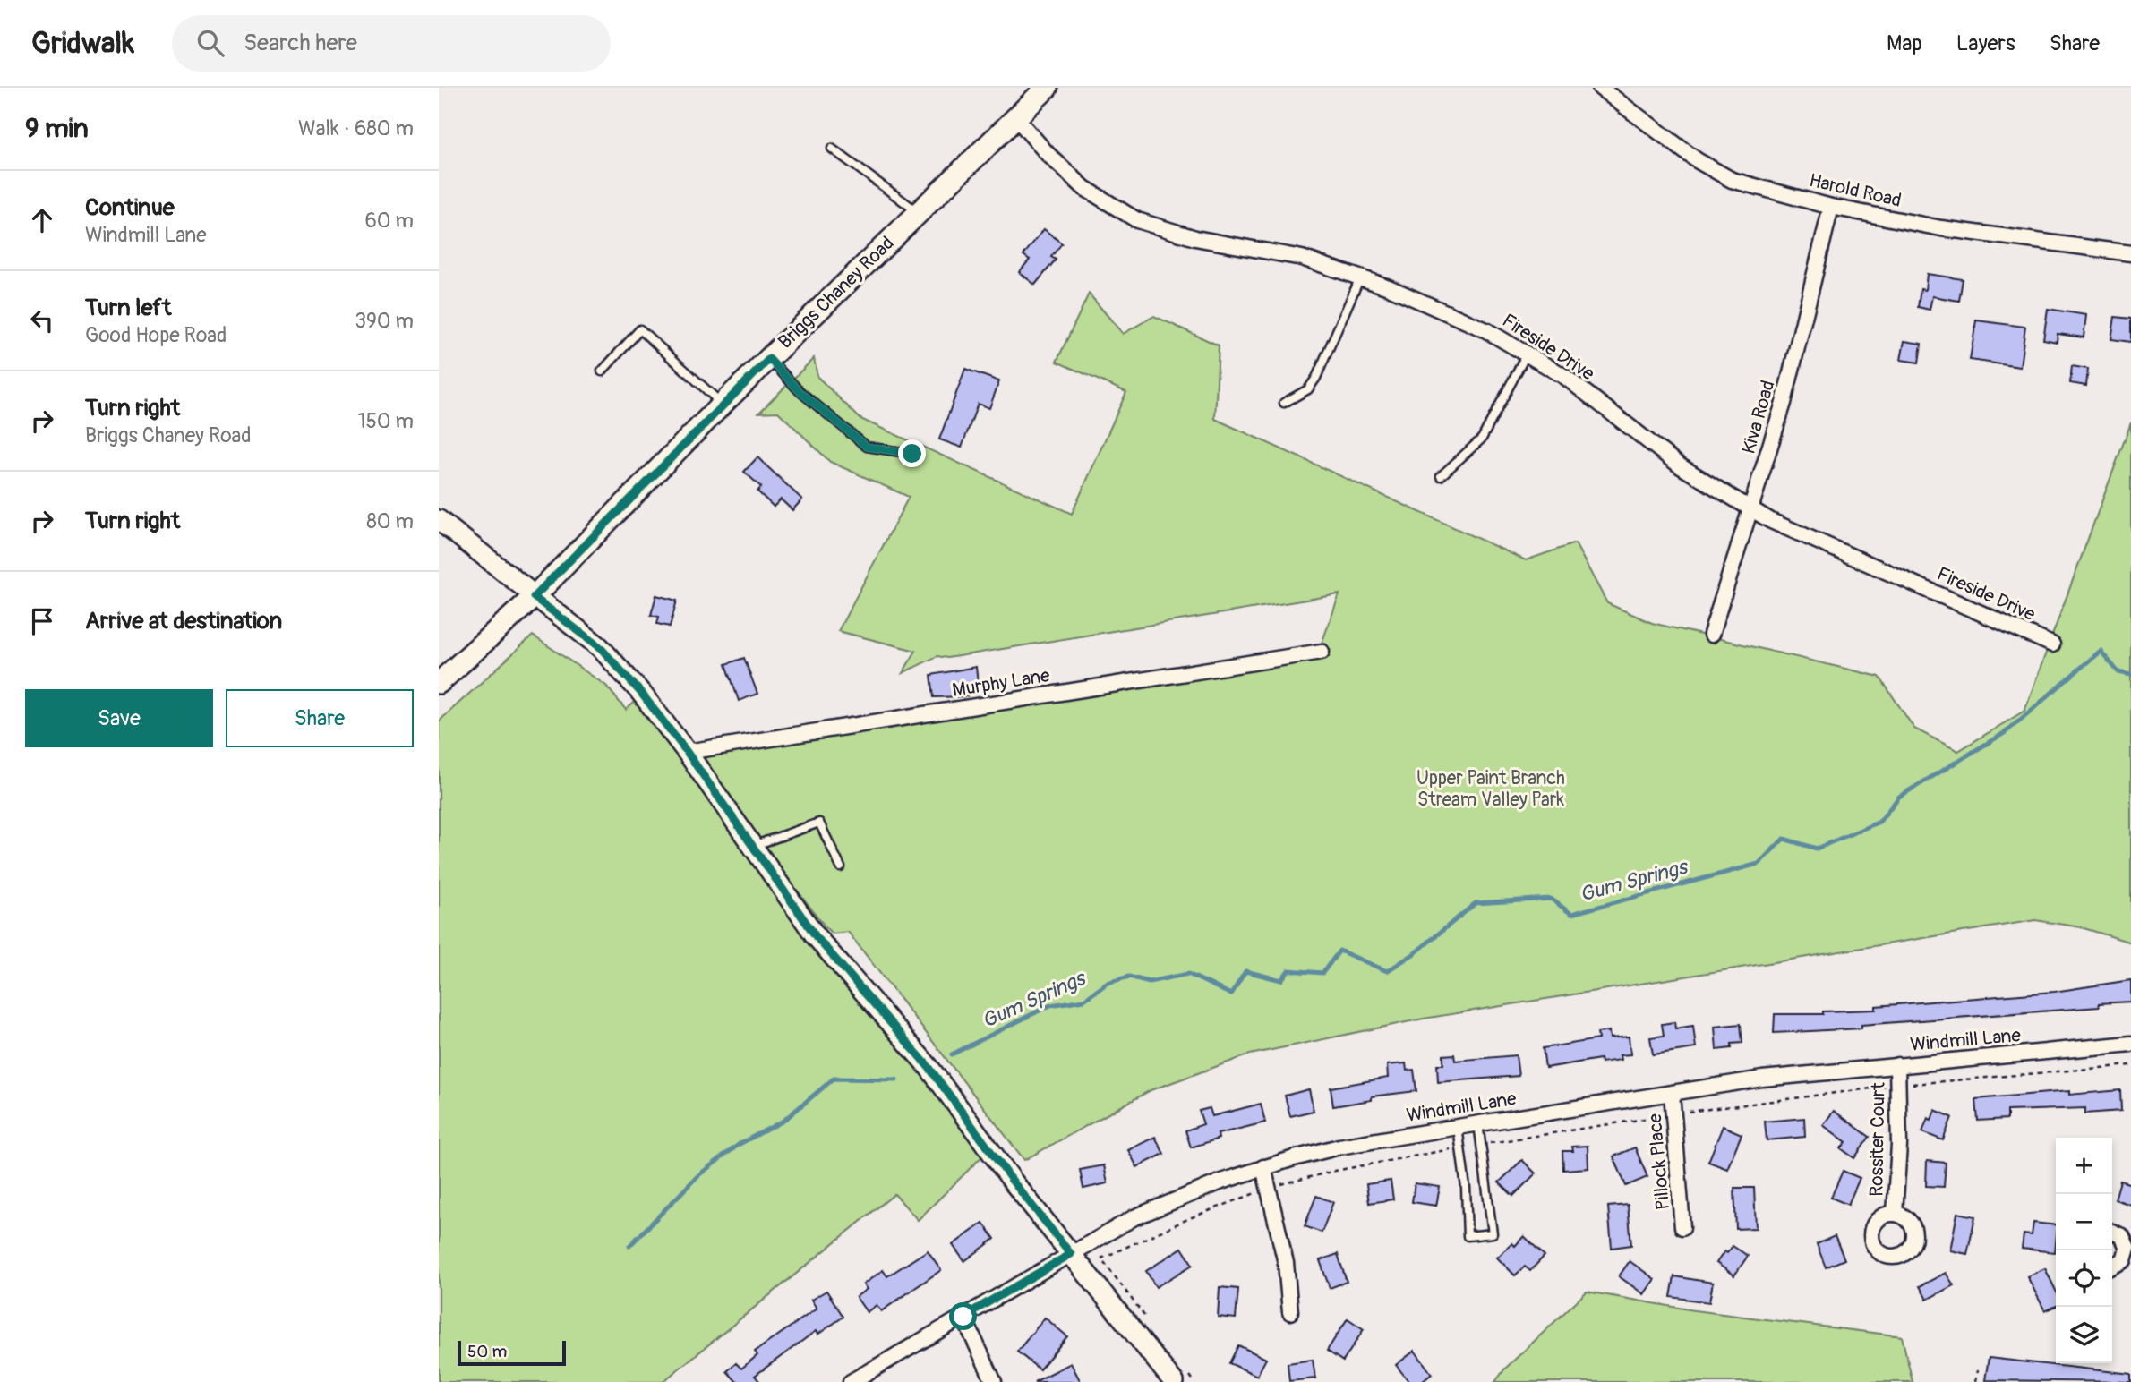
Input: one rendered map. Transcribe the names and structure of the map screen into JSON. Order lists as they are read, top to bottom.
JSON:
{
  "streets": {
    "main road": ["Briggs Chaney Road"],
    "street": [
      "Harold Road",
      "Fireside Drive",
      "Kiva Road",
      "Murphy Lane",
      "Windmill Lane",
      "Rossiter Court",
      "Pillock Place"
    ]
  },
  "crossings": [
    ["Harold Road", "Kiva Road"],
    ["Briggs Chaney Road", "Fireside Drive"],
    ["Fireside Drive", "Kiva Road"],
    ["Windmill Lane", "Rossiter Court"],
    ["Windmill Lane", "Pillock Place"]
  ],
  "water": ["Gum Springs"],
  "parks": ["Upper Paint Branch Stream Valley Park"],
  "scale_bar": "50 m",
  "page": {
    "header": "Gridwalk",
    "search": "Search here",
    "nav": ["Map", "Layers", "Share"],
    "heading": ["9 min", "Walk · 680 m"],
    "list": [
      ["Continue", "Windmill Lane", "60 m"],
      ["Turn left", "Good Hope Road", "390 m"],
      ["Turn right", "Briggs Chaney Road", "150 m"],
      ["Turn right", "80 m"],
      "Arrive at destination"
    ],
    "buttons": ["Save", "Share"],
    "map_buttons": ["+", "−"],
    "scale": "50 m"
  }
}
